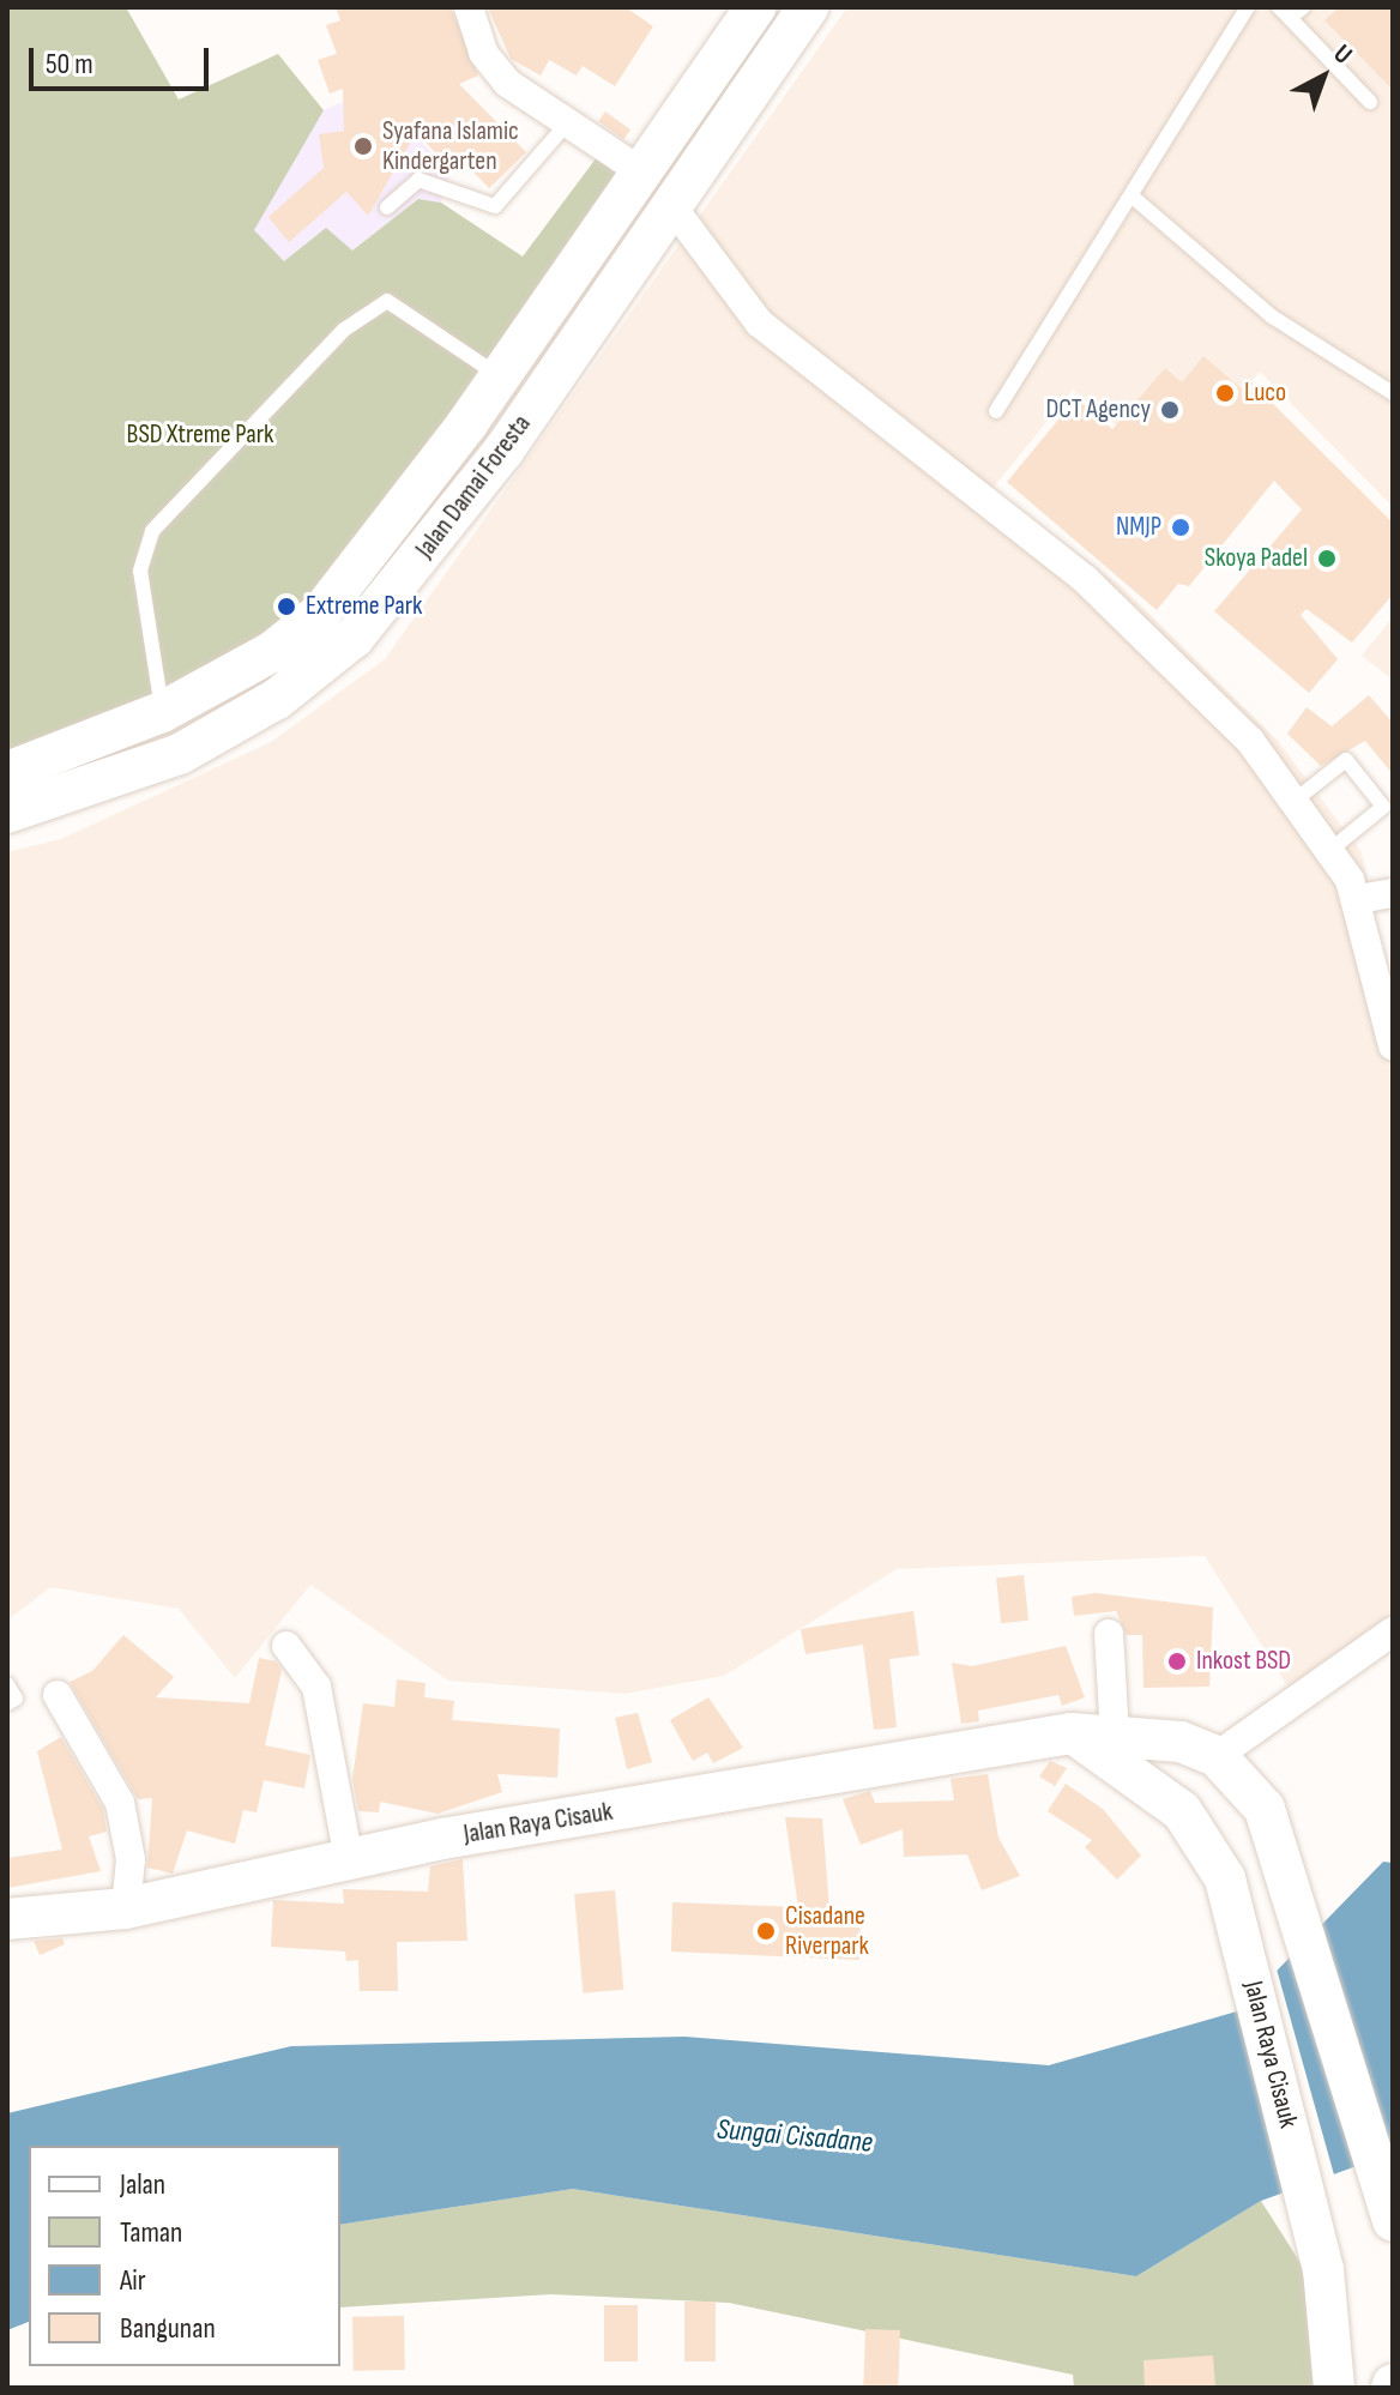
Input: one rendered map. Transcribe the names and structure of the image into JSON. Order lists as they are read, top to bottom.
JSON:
{
  "streets": {
    "main road": ["Jalan Damai Foresta", "Jalan Raya Cisauk"]
  },
  "water": ["Sungai Cisadane"],
  "parks": ["BSD Xtreme Park"],
  "places": [
    "Syafana Islamic Kindergarten",
    "Luco",
    "DCT Agency",
    "NMJP",
    "Skoya Padel",
    "Extreme Park",
    "Inkost BSD",
    "Cisadane Riverpark"
  ],
  "legend": [
    "Jalan",
    "Taman",
    "Air",
    "Bangunan"
  ],
  "scale_bar": "50 m",
  "north": "top right"
}
